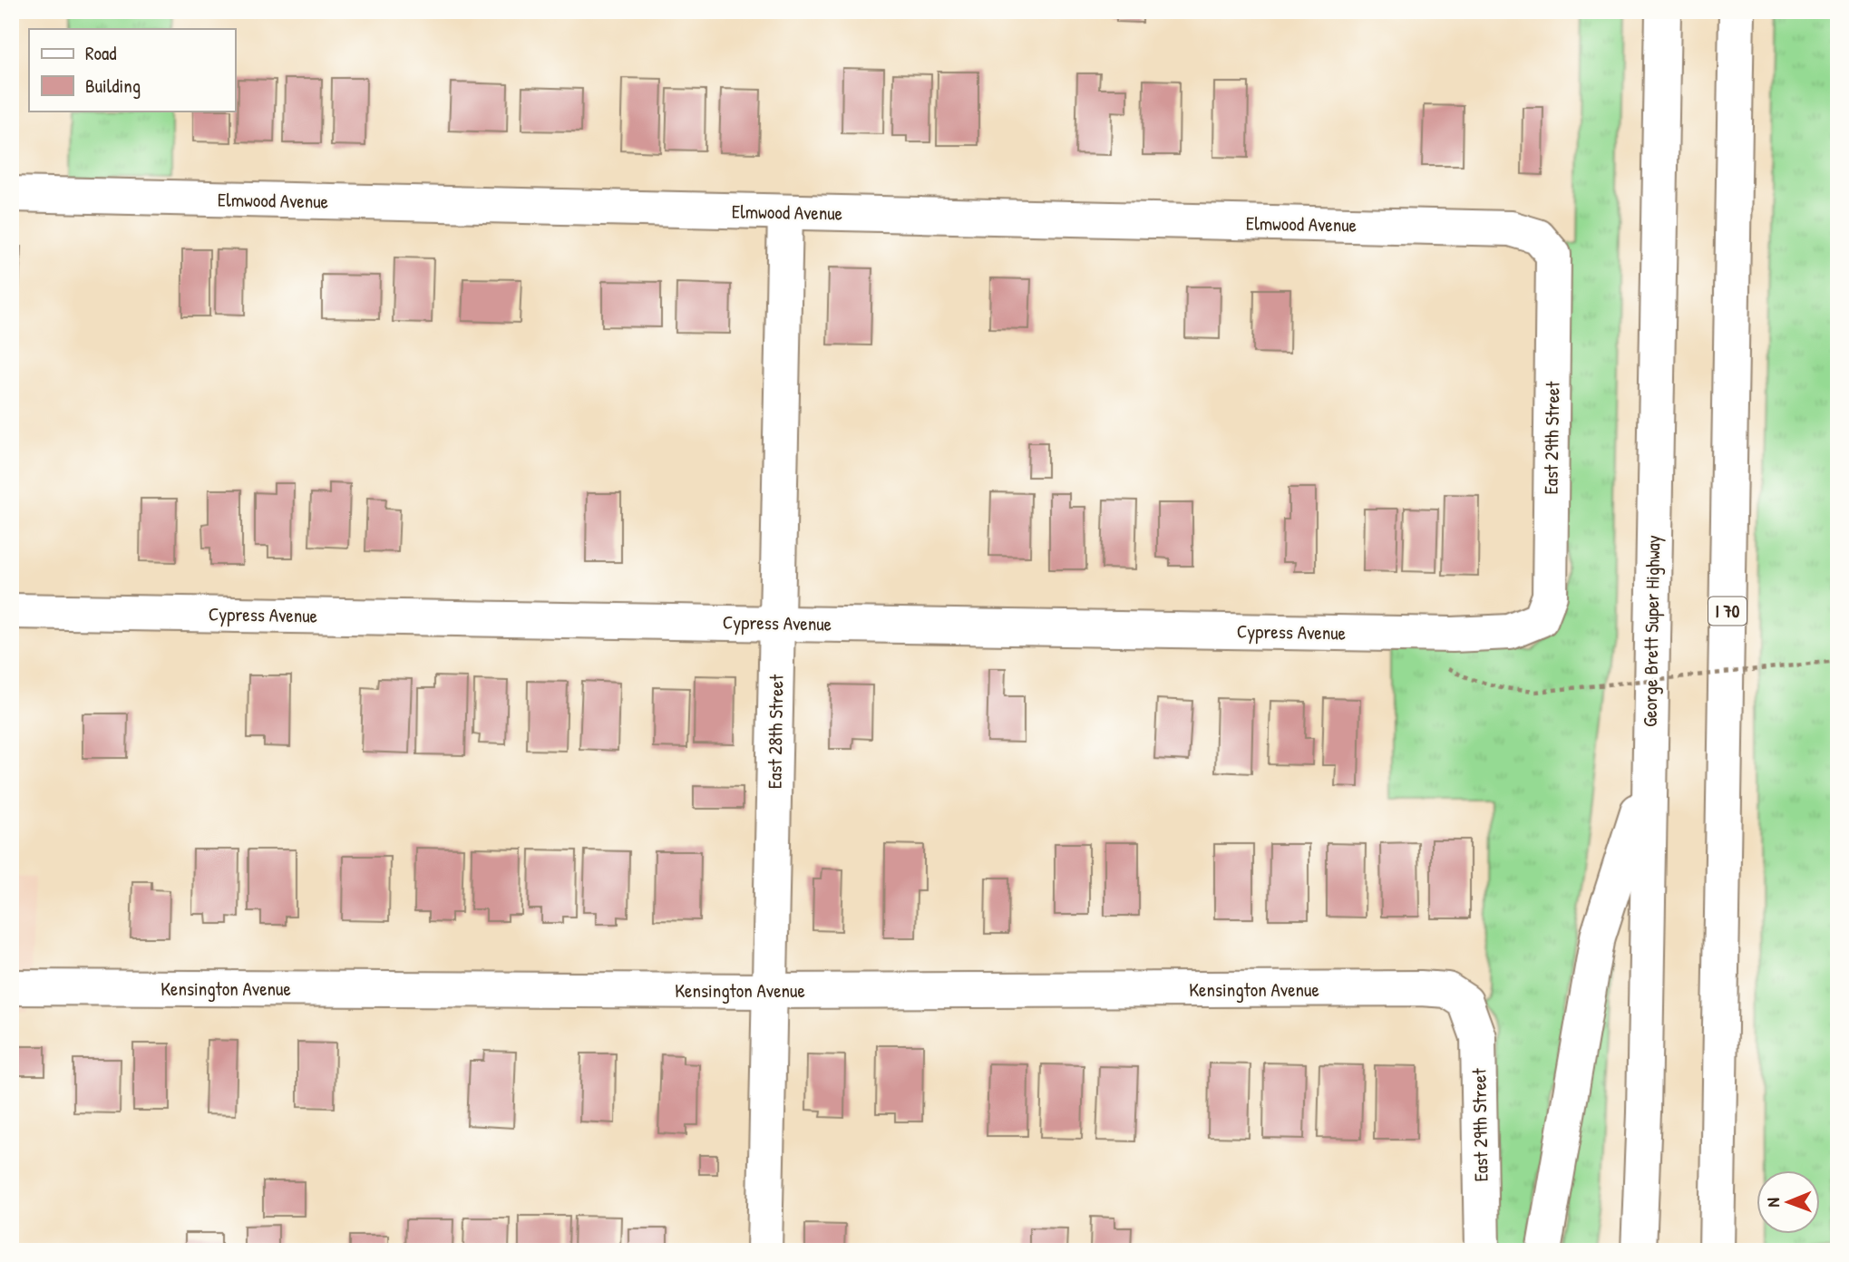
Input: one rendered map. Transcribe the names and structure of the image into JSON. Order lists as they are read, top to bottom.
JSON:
{
  "streets": {
    "main road": [
      "Elmwood Avenue",
      "East 29th Street",
      "I 70",
      "Cypress Avenue",
      "George Brett Super Highway",
      "East 28th Street",
      "Kensington Avenue"
    ]
  },
  "crossings": [
    ["Elmwood Avenue", "East 29th Street"],
    ["Elmwood Avenue", "East 28th Street"],
    ["East 29th Street", "Cypress Avenue"],
    ["East 29th Street", "Kensington Avenue"],
    ["Cypress Avenue", "East 28th Street"],
    ["East 28th Street", "Kensington Avenue"]
  ],
  "legend": ["Road", "Building"],
  "north": "left"
}
